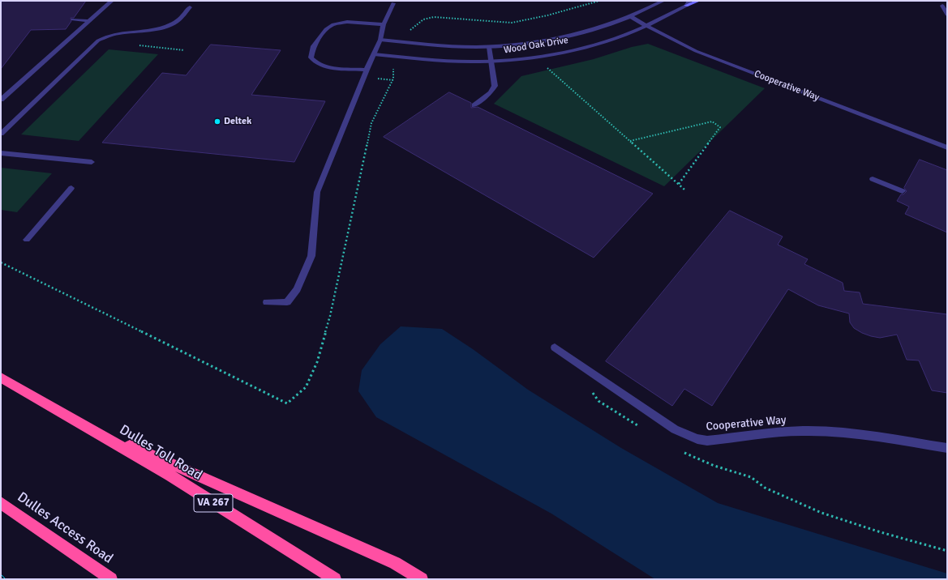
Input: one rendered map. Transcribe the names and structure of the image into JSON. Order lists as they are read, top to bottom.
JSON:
{
  "streets": {
    "highway": ["Dulles Toll Road", "VA 267", "Dulles Access Road"],
    "street": ["Wood Oak Drive", "Cooperative Way"]
  },
  "crossings": [
    ["Wood Oak Drive", "Cooperative Way"]
  ],
  "places": ["Deltek"]
}
